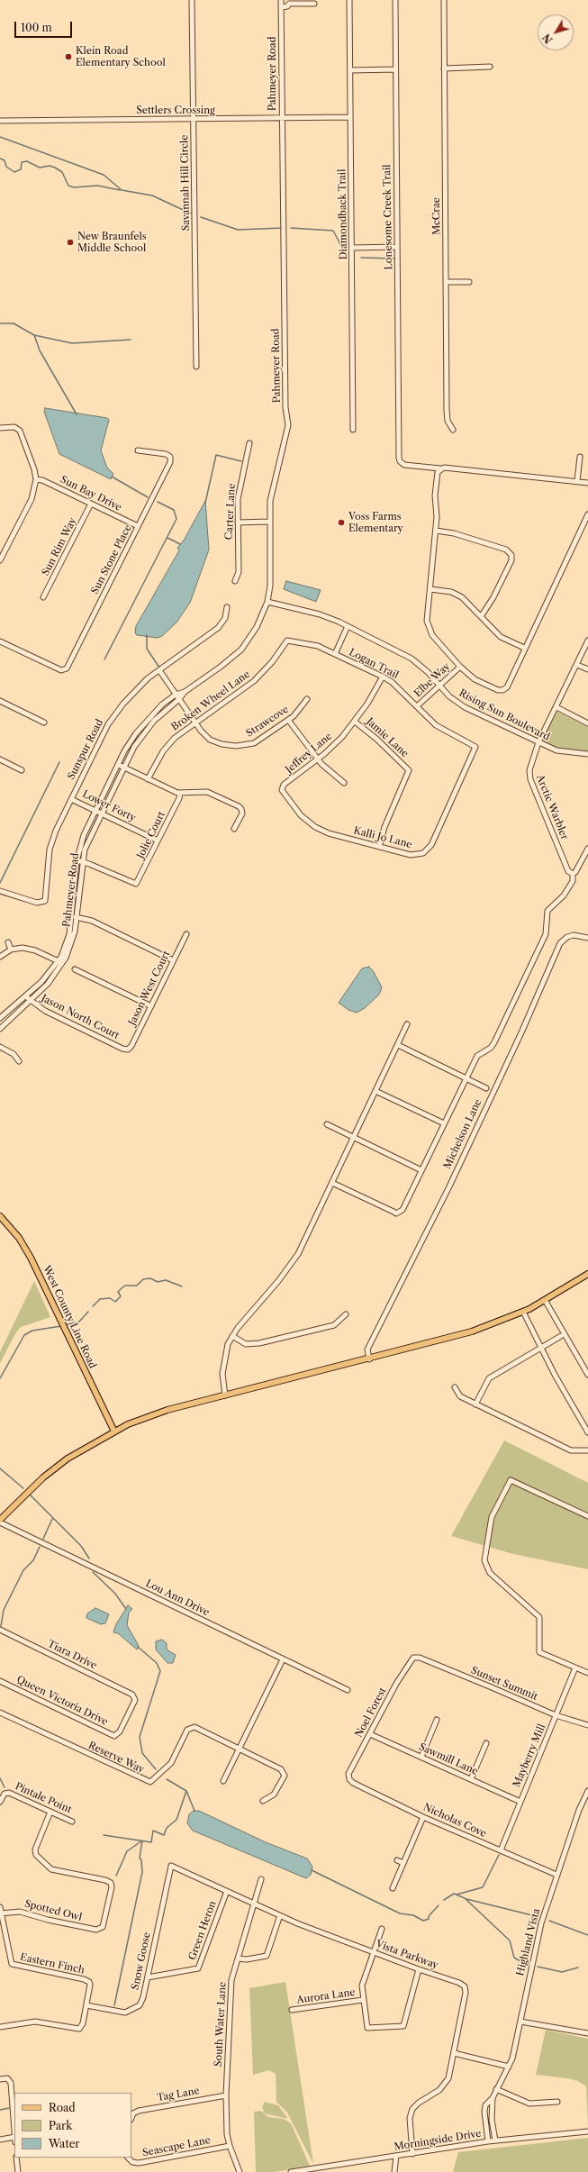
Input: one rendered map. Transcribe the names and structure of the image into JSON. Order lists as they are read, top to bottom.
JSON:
{
  "streets": {
    "main road": ["West County Line Road"],
    "street": [
      "Pahmeyer Road",
      "Settlers Crossing",
      "Savannah Hill Circle",
      "Diamondback Trail",
      "McCrae",
      "Lonesome Creek Trail",
      "Sun Bay Drive",
      "Carter Lane",
      "Sun Rim Way",
      "Sun Stone Place",
      "Logan Trail",
      "Elbe Way",
      "Broken Wheel Lane",
      "Rising Sun Boulevard",
      "Strawcove",
      "Jamie Lane",
      "Sunspur Road",
      "Jeffrey Lane",
      "Lower Forty",
      "Arctic Warbler",
      "Jolie Court",
      "Kalli Jo Lane",
      "Jason West Court",
      "Jason North Court",
      "Michelson Lane",
      "Lou Ann Drive",
      "Tiara Drive",
      "Sunset Summit",
      "Queen Victoria Drive",
      "Noel Forest",
      "Mayberry Mill",
      "Reserve Way",
      "Sawmill Lane",
      "Pintale Point",
      "Nicholas Cove",
      "Spotted Owl",
      "Green Heron",
      "Highland Vista",
      "Vista Parkway",
      "Snow Goose",
      "Eastern Finch",
      "Aurora Lane",
      "South Water Lane",
      "Tag Lane",
      "Morningside Drive",
      "Seascape Lane"
    ]
  },
  "crossings": [
    ["Pahmeyer Road", "Settlers Crossing"],
    ["Pahmeyer Road", "Rising Sun Boulevard"],
    ["Pahmeyer Road", "Strawcove"],
    ["Pahmeyer Road", "Lower Forty"],
    ["Pahmeyer Road", "Jolie Court"],
    ["Pahmeyer Road", "Jason North Court"],
    ["Settlers Crossing", "Savannah Hill Circle"],
    ["Settlers Crossing", "Diamondback Trail"],
    ["Sun Bay Drive", "Sun Rim Way"],
    ["Sun Bay Drive", "Sun Stone Place"],
    ["Logan Trail", "Elbe Way"],
    ["Logan Trail", "Broken Wheel Lane"],
    ["Logan Trail", "Jeffrey Lane"],
    ["Logan Trail", "Kalli Jo Lane"],
    ["Elbe Way", "Rising Sun Boulevard"],
    ["Broken Wheel Lane", "Strawcove"],
    ["Rising Sun Boulevard", "Arctic Warbler"],
    ["Strawcove", "Sunspur Road"],
    ["Jamie Lane", "Jeffrey Lane"],
    ["Jamie Lane", "Kalli Jo Lane"],
    ["Sunspur Road", "Lower Forty"],
    ["Jeffrey Lane", "Kalli Jo Lane"],
    ["Lower Forty", "Jolie Court"],
    ["Jason West Court", "Jason North Court"],
    ["Tiara Drive", "Queen Victoria Drive"],
    ["Sunset Summit", "Noel Forest"],
    ["Sunset Summit", "Mayberry Mill"],
    ["Noel Forest", "Sawmill Lane"],
    ["Noel Forest", "Nicholas Cove"],
    ["Mayberry Mill", "Sawmill Lane"],
    ["Mayberry Mill", "Nicholas Cove"],
    ["Pintale Point", "Spotted Owl"],
    ["Nicholas Cove", "Highland Vista"],
    ["Spotted Owl", "Eastern Finch"],
    ["Green Heron", "Vista Parkway"],
    ["Green Heron", "Snow Goose"],
    ["Highland Vista", "Morningside Drive"],
    ["Vista Parkway", "Snow Goose"],
    ["Vista Parkway", "South Water Lane"],
    ["Vista Parkway", "Morningside Drive"],
    ["Snow Goose", "Eastern Finch"],
    ["South Water Lane", "Tag Lane"],
    ["South Water Lane", "Seascape Lane"]
  ],
  "places": ["Klein Road Elementary School", "New Braunfels Middle School", "Voss Farms Elementary"],
  "legend": ["Road", "Park", "Water"],
  "scale_bar": "100 m",
  "north": "bottom left"
}
